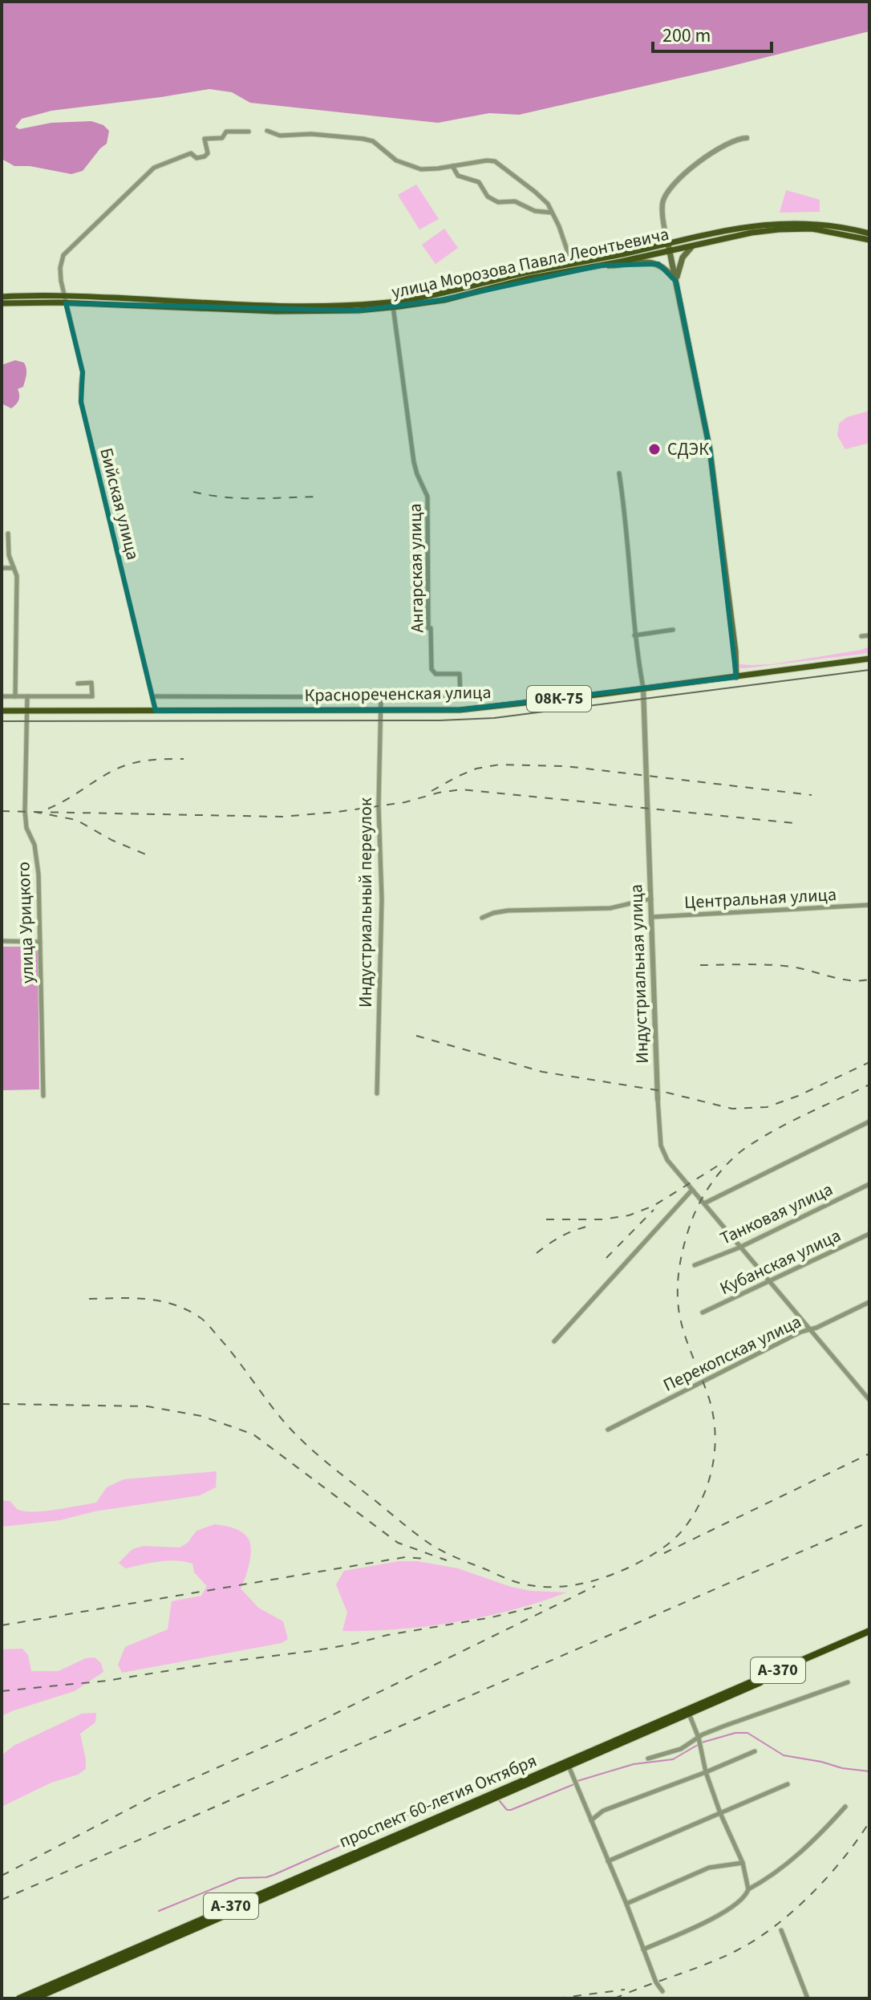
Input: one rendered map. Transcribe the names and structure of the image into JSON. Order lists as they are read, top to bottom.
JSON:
{
  "streets": {
    "highway": ["А-370", "проспект 60-летия Октября"],
    "main road": ["улица Морозова Павла Леонтьевича", "Краснореченская улица", "08К-75"],
    "street": [
      "Бийская улица",
      "Ангарская улица",
      "Центральная улица",
      "Индустриальный переулок",
      "улица Урицкого",
      "Индустриальная улица",
      "Танковая улица",
      "Кубанская улица",
      "Перекопская улица"
    ]
  },
  "crossings": [
    ["улица Морозова Павла Леонтьевича", "Бийская улица"],
    ["улица Морозова Павла Леонтьевича", "Ангарская улица"],
    ["Бийская улица", "Краснореченская улица"],
    ["Краснореченская улица", "Индустриальный переулок"],
    ["Краснореченская улица", "улица Урицкого"],
    ["Краснореченская улица", "Индустриальная улица"],
    ["Центральная улица", "Индустриальная улица"],
    ["Индустриальная улица", "Танковая улица"],
    ["Индустриальная улица", "Кубанская улица"],
    ["Индустриальная улица", "Перекопская улица"]
  ],
  "places": ["СДЭК"],
  "scale_bar": "200 m"
}
